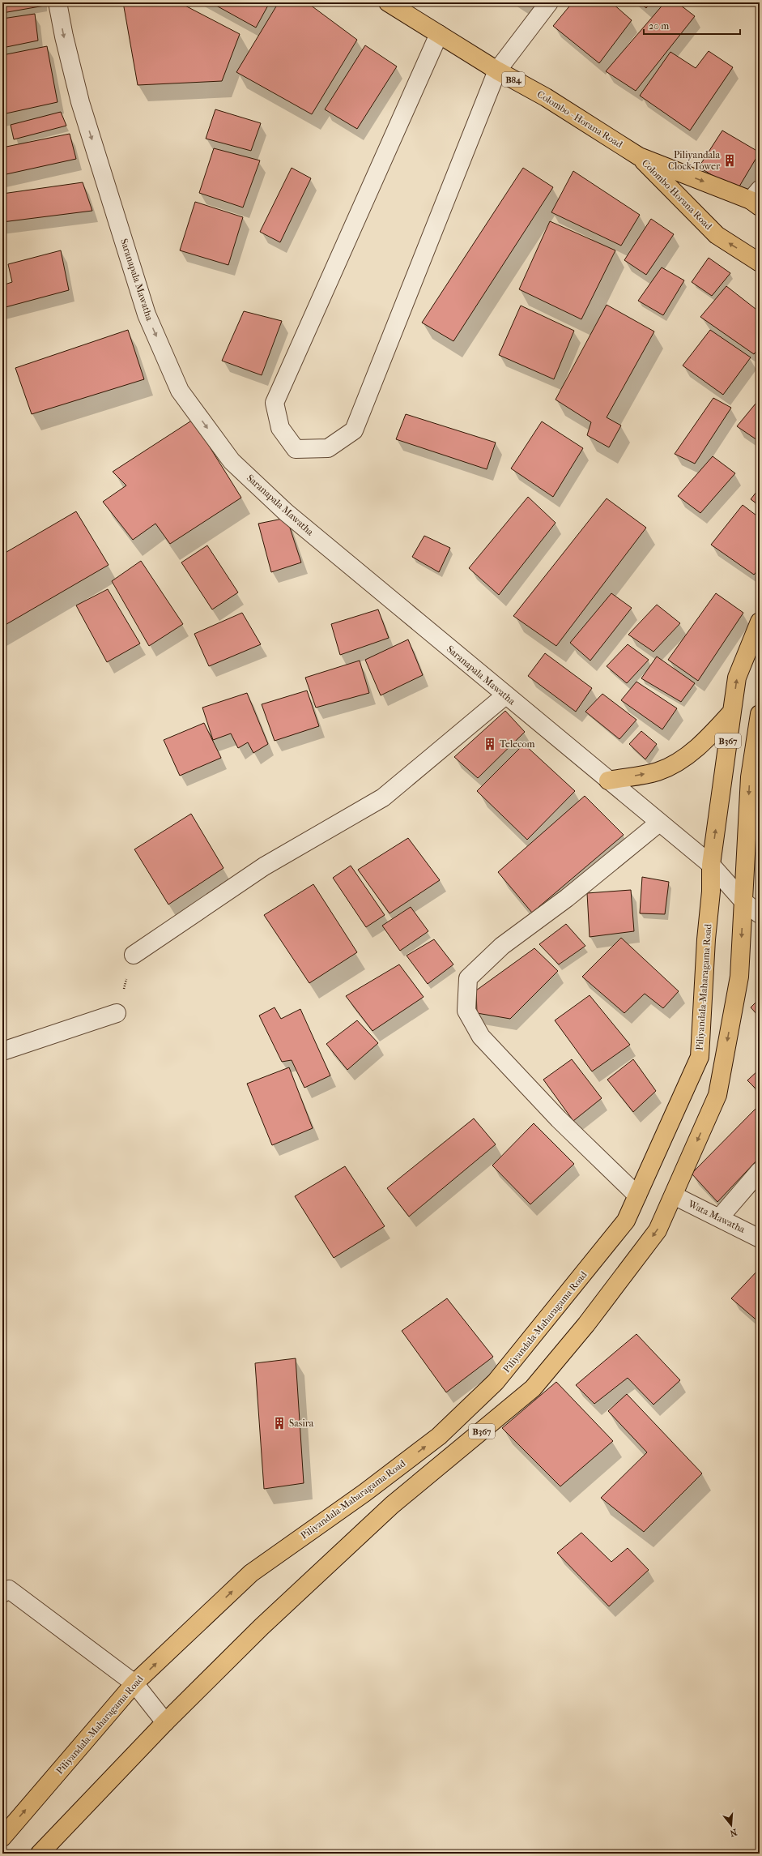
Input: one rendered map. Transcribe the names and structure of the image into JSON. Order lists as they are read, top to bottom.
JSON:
{
  "streets": {
    "main road": [
      "B84",
      "Colombo - Horana Road",
      "Colombo-Horana Road",
      "B367",
      "Piliyandala-Maharagama Road"
    ],
    "street": ["Saranapala Mawatha", "Wata Mawatha"]
  },
  "crossings": [
    ["Colombo - Horana Road", "Colombo-Horana Road"],
    ["Saranapala Mawatha", "B367"],
    ["Saranapala Mawatha", "Piliyandala-Maharagama Road"],
    ["B367", "Wata Mawatha"]
  ],
  "one_way": ["Saranapala Mawatha"],
  "places": {
    "building": ["Piliyandala Clock Tower", "Telecom", "Sasira"]
  },
  "scale_bar": "20 m",
  "north": "bottom"
}
